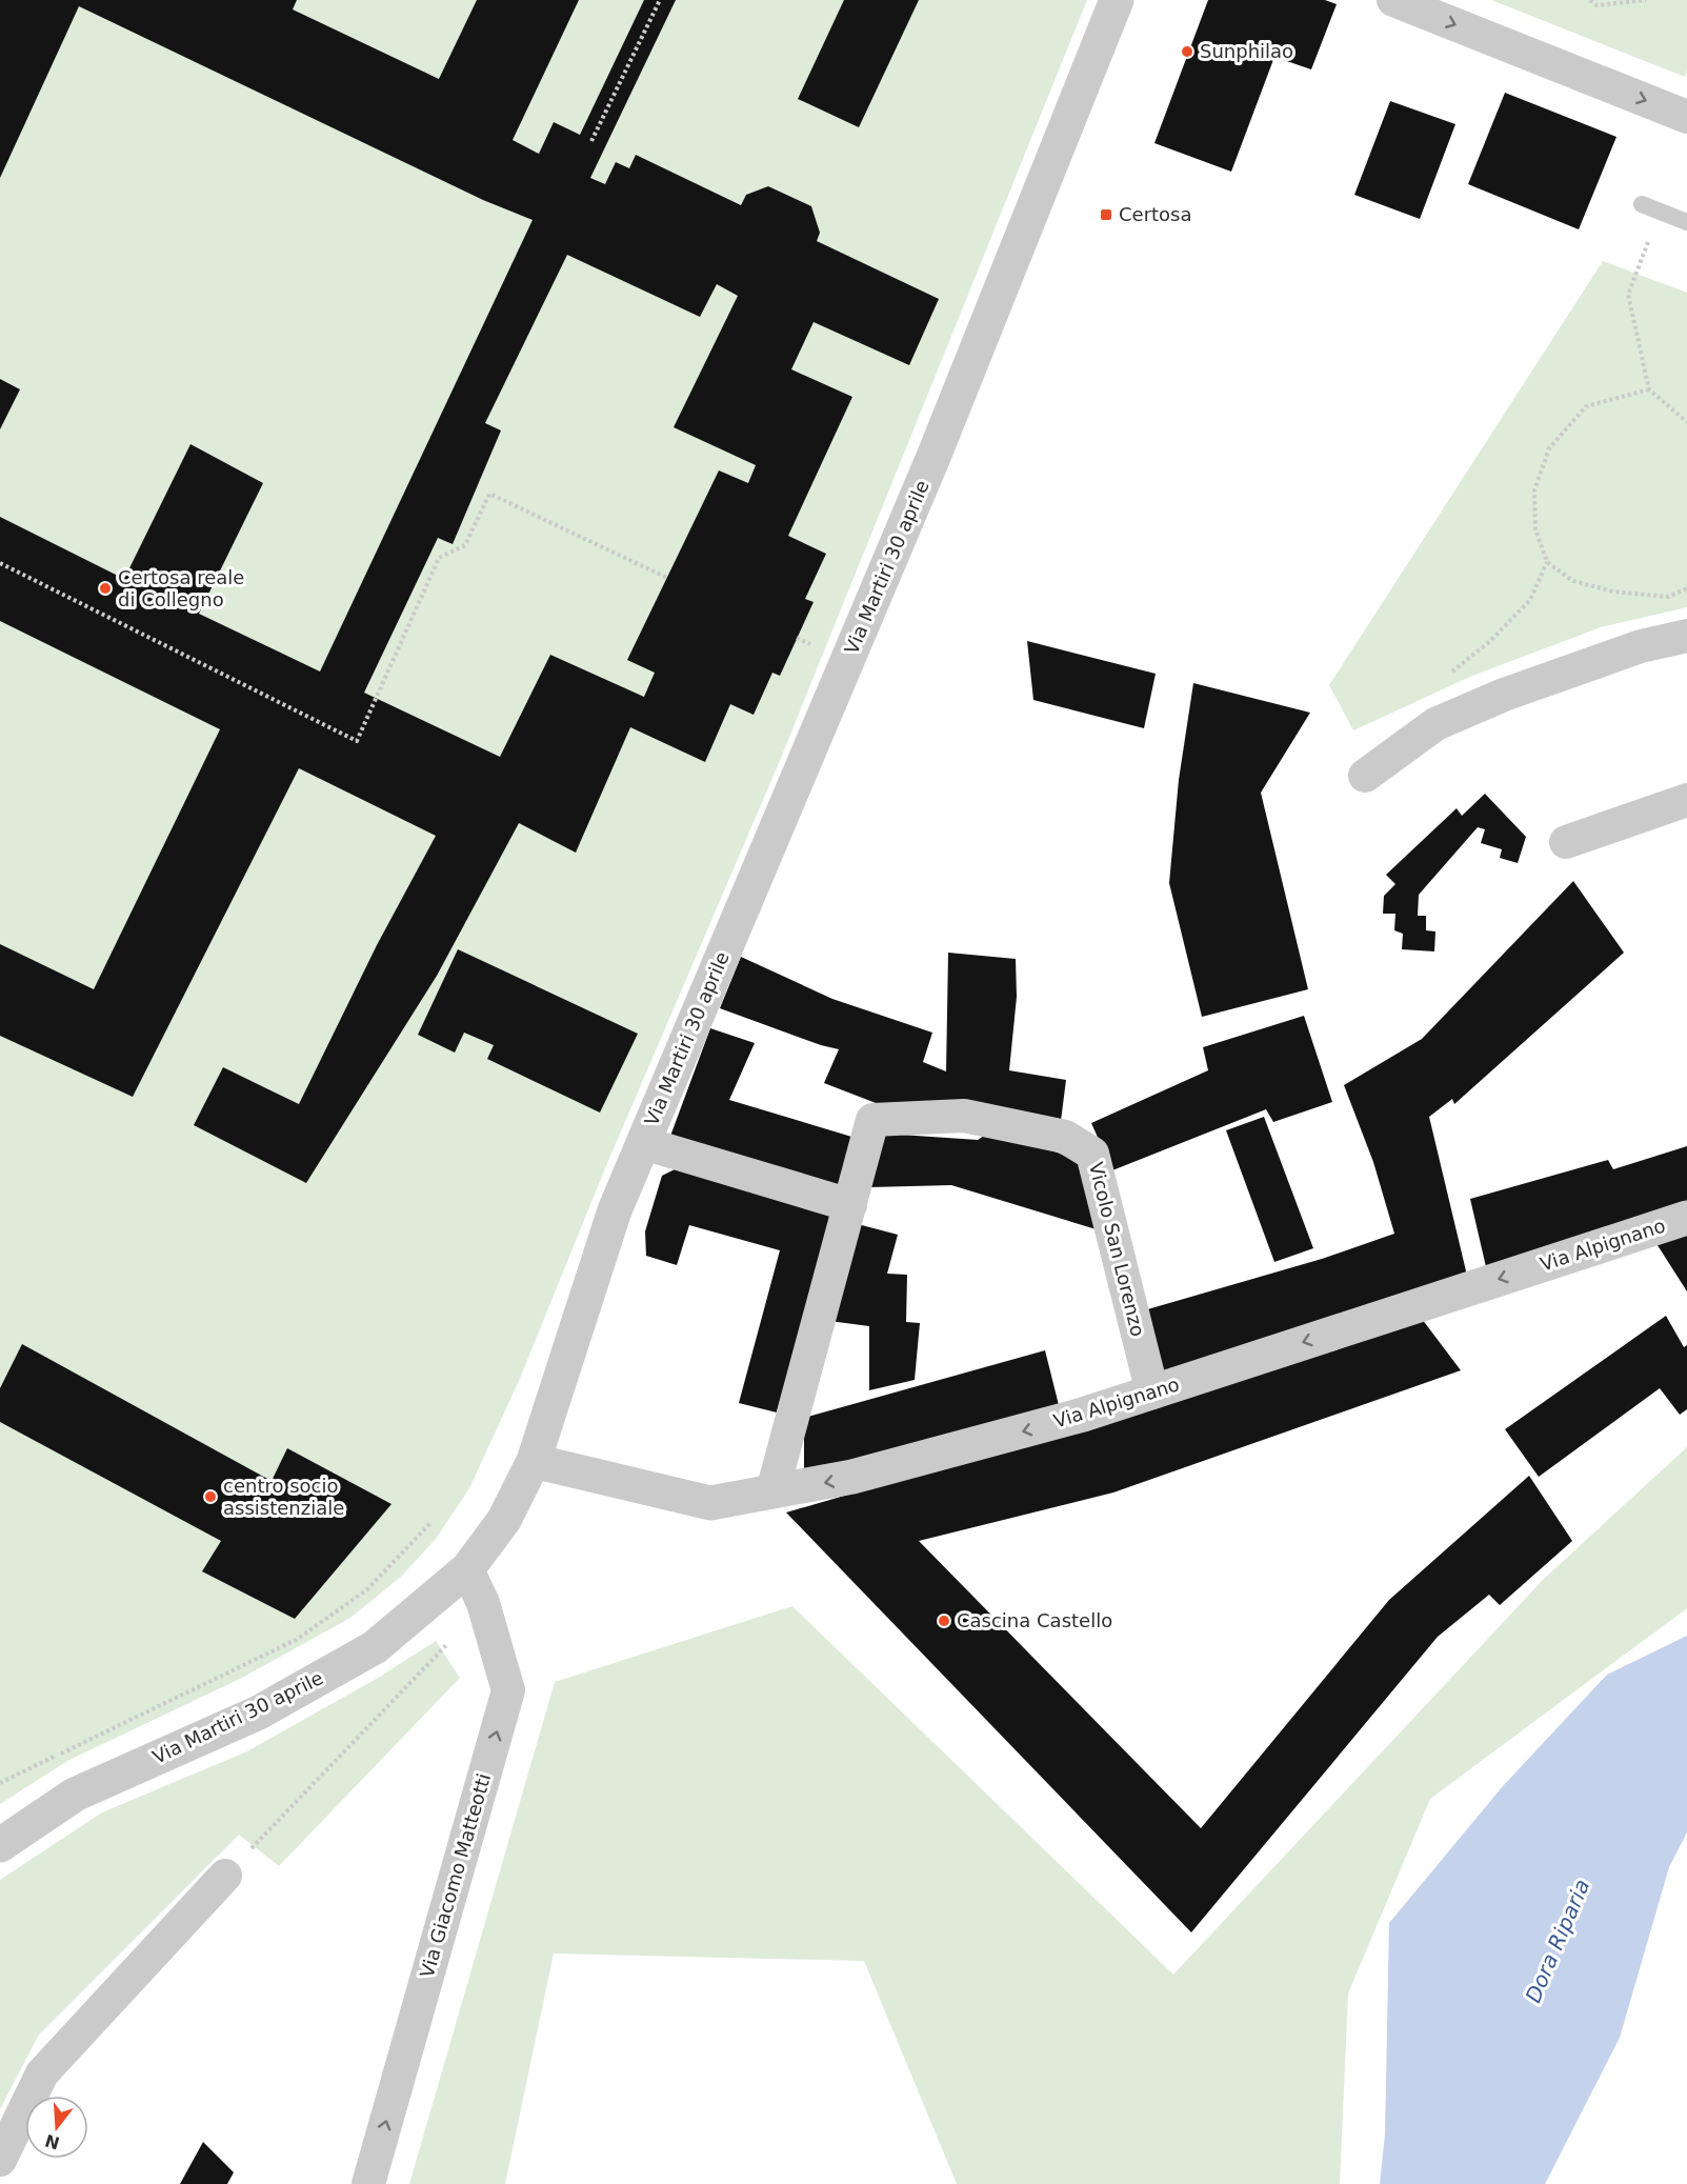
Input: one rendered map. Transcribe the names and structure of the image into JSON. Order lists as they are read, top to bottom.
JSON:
{
  "streets": {
    "street": [
      "Via Martiri 30 aprile",
      "Via Alpignano",
      "Vicolo San Lorenzo",
      "Via Giacomo Matteotti"
    ]
  },
  "crossings": [
    ["Via Martiri 30 aprile", "Via Alpignano"],
    ["Via Martiri 30 aprile", "Via Giacomo Matteotti"],
    ["Via Alpignano", "Vicolo San Lorenzo"]
  ],
  "one_way": ["Via Alpignano", "Via Giacomo Matteotti"],
  "water": ["Dora Riparia"],
  "places": {
    "other": [
      "Sunphilao",
      "Certosa reale di Collegno",
      "centro socio assistenziale",
      "Cascina Castello"
    ],
    "transit": ["Certosa"]
  },
  "north": "bottom"
}
